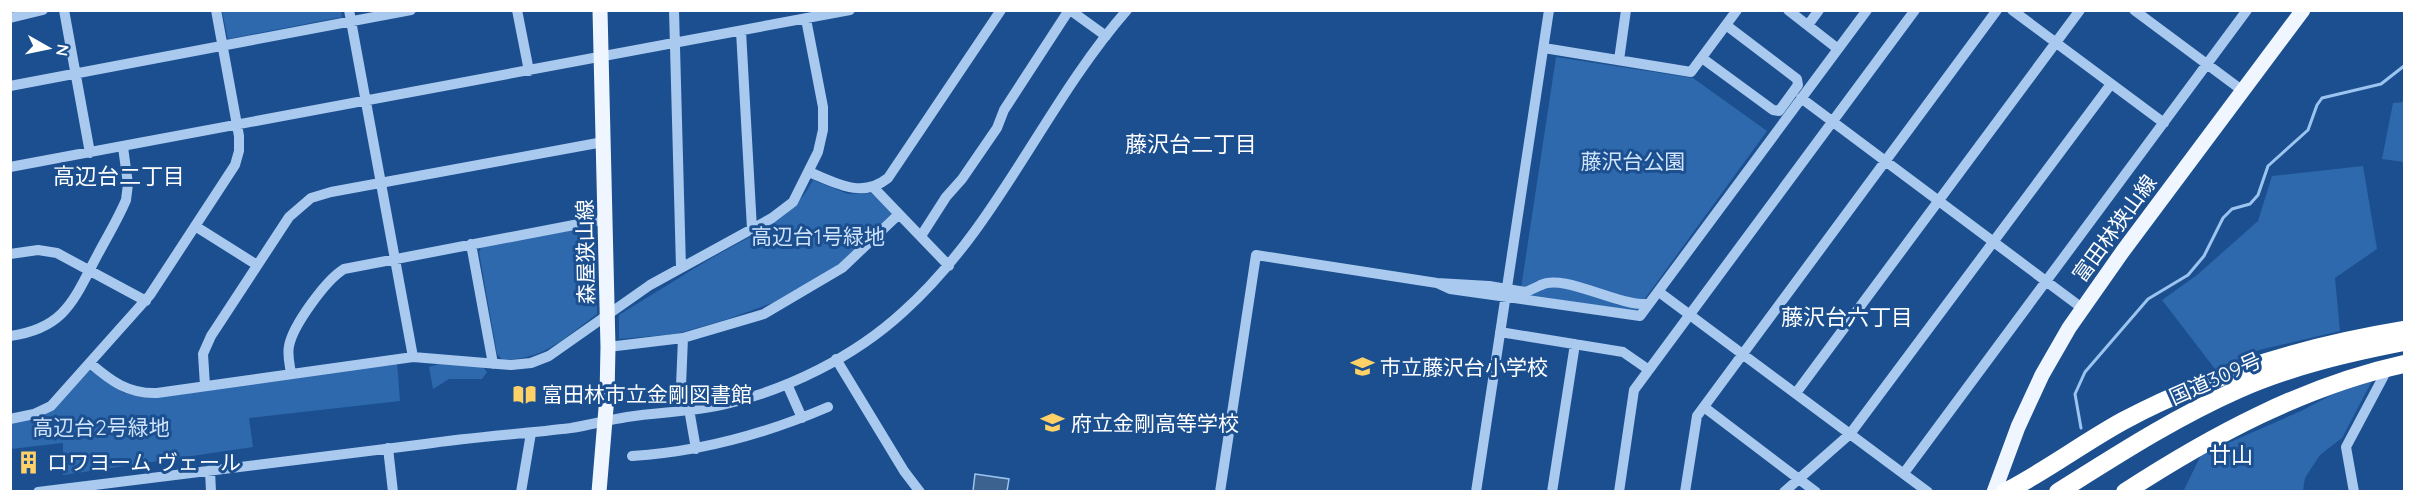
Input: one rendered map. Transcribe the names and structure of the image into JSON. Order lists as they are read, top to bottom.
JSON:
{
  "streets": {
    "highway": ["国道309号"],
    "main road": ["富田林狭山線", "森屋狭山線"]
  },
  "districts": [
    "藤沢台二丁目",
    "高辺台二丁目",
    "藤沢台六丁目",
    "廿山"
  ],
  "parks": ["藤沢台公園", "高辺台1号緑地", "高辺台2号緑地"],
  "places": {
    "school or university": ["市立藤沢台小学校", "府立金剛高等学校"],
    "library": ["富田林市立金剛図書館"],
    "building": ["ロワヨーム ヴェール"]
  },
  "north": "right"
}
